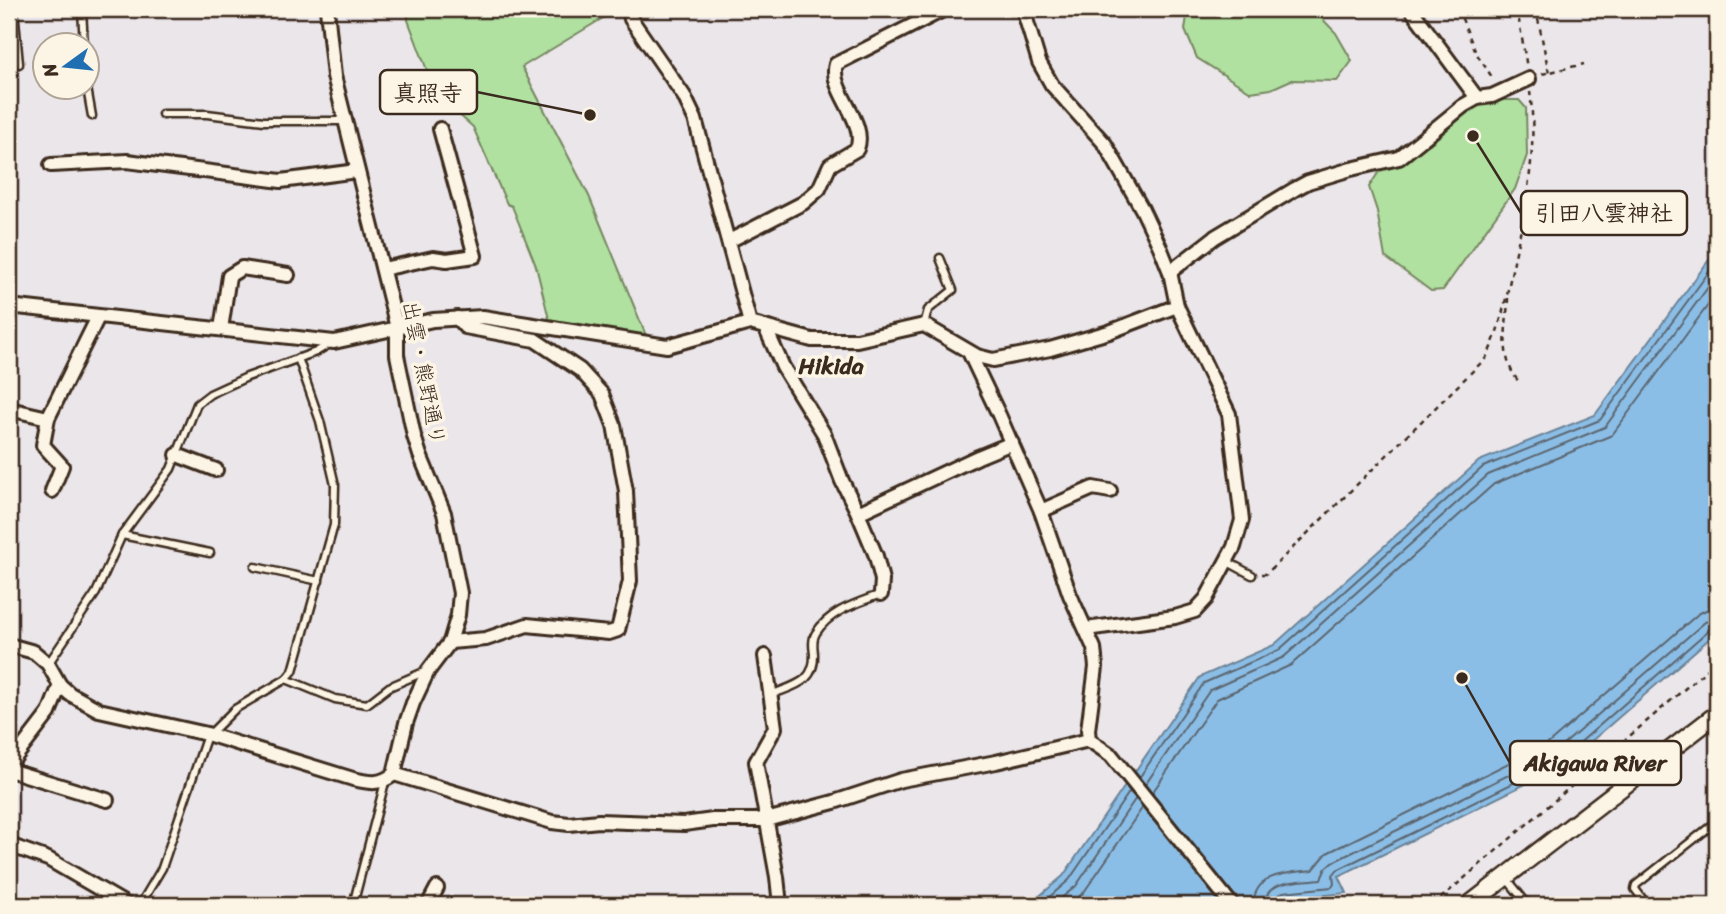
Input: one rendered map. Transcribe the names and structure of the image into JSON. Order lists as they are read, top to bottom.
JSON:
{
  "streets": {
    "street": ["出雲・熊野通り"]
  },
  "districts": ["Hikida"],
  "places": ["真照寺", "引田八雲神社", "Akigawa River"],
  "north": "left"
}
